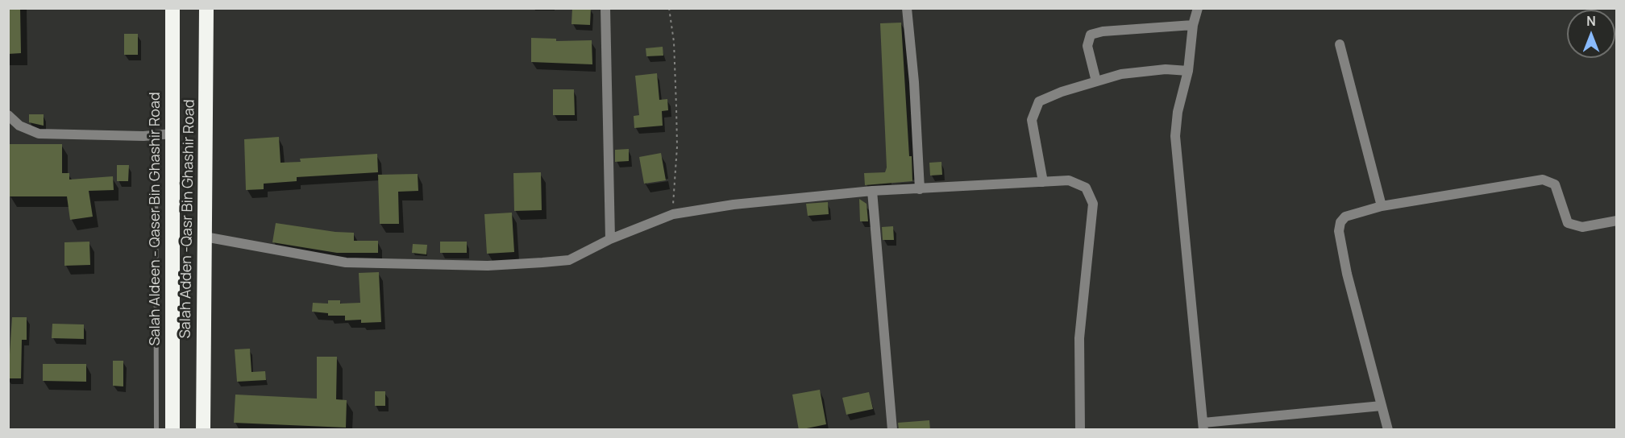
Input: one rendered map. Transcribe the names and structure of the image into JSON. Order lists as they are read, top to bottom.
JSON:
{
  "streets": {
    "highway": ["Salah Aldeen - Qaser Bin Ghashir Road", "Salah Adden -Qasr Bin Ghashir Road"]
  },
  "north": "top"
}
